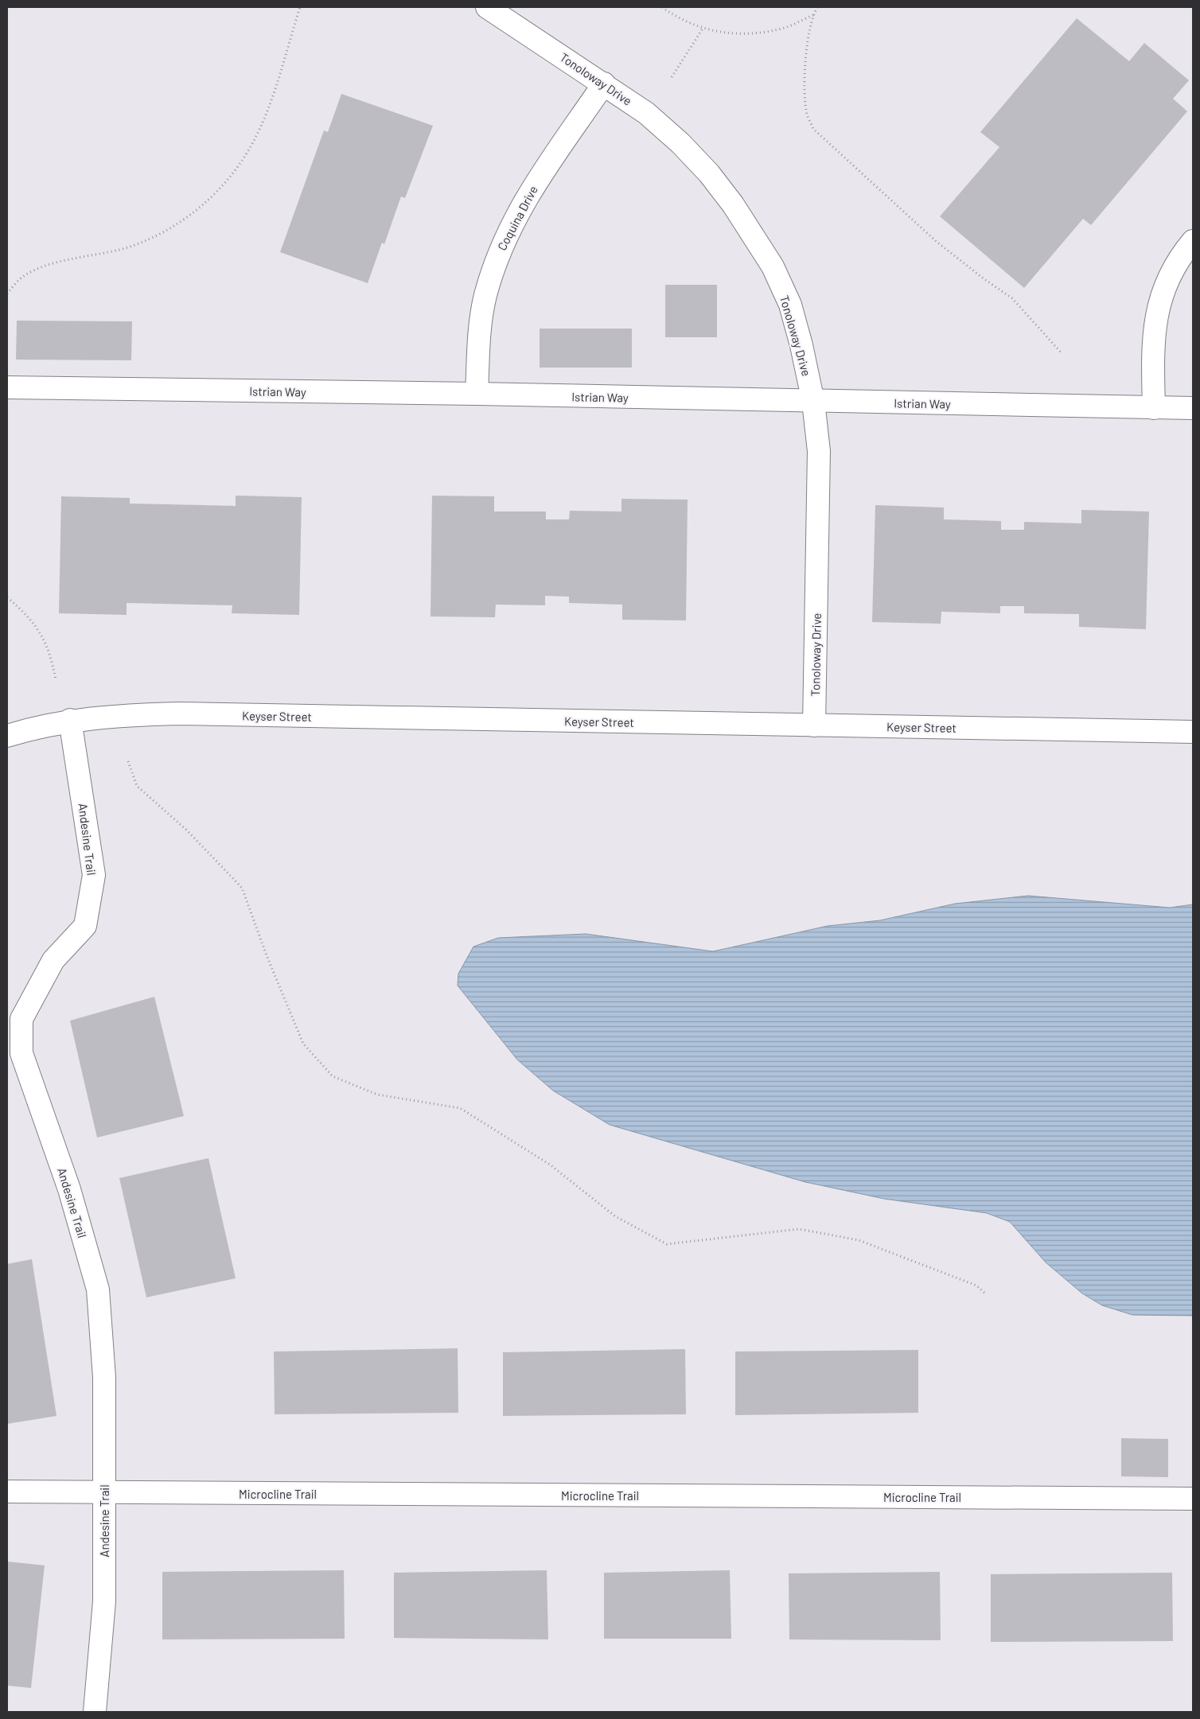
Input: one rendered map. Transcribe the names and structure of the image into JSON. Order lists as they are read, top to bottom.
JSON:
{
  "streets": {
    "street": [
      "Tonoloway Drive",
      "Coquina Drive",
      "Istrian Way",
      "Keyser Street",
      "Andesine Trail",
      "Microcline Trail"
    ]
  },
  "crossings": [
    ["Tonoloway Drive", "Coquina Drive"],
    ["Tonoloway Drive", "Istrian Way"],
    ["Tonoloway Drive", "Keyser Street"],
    ["Coquina Drive", "Istrian Way"],
    ["Keyser Street", "Andesine Trail"],
    ["Andesine Trail", "Microcline Trail"]
  ]
}
